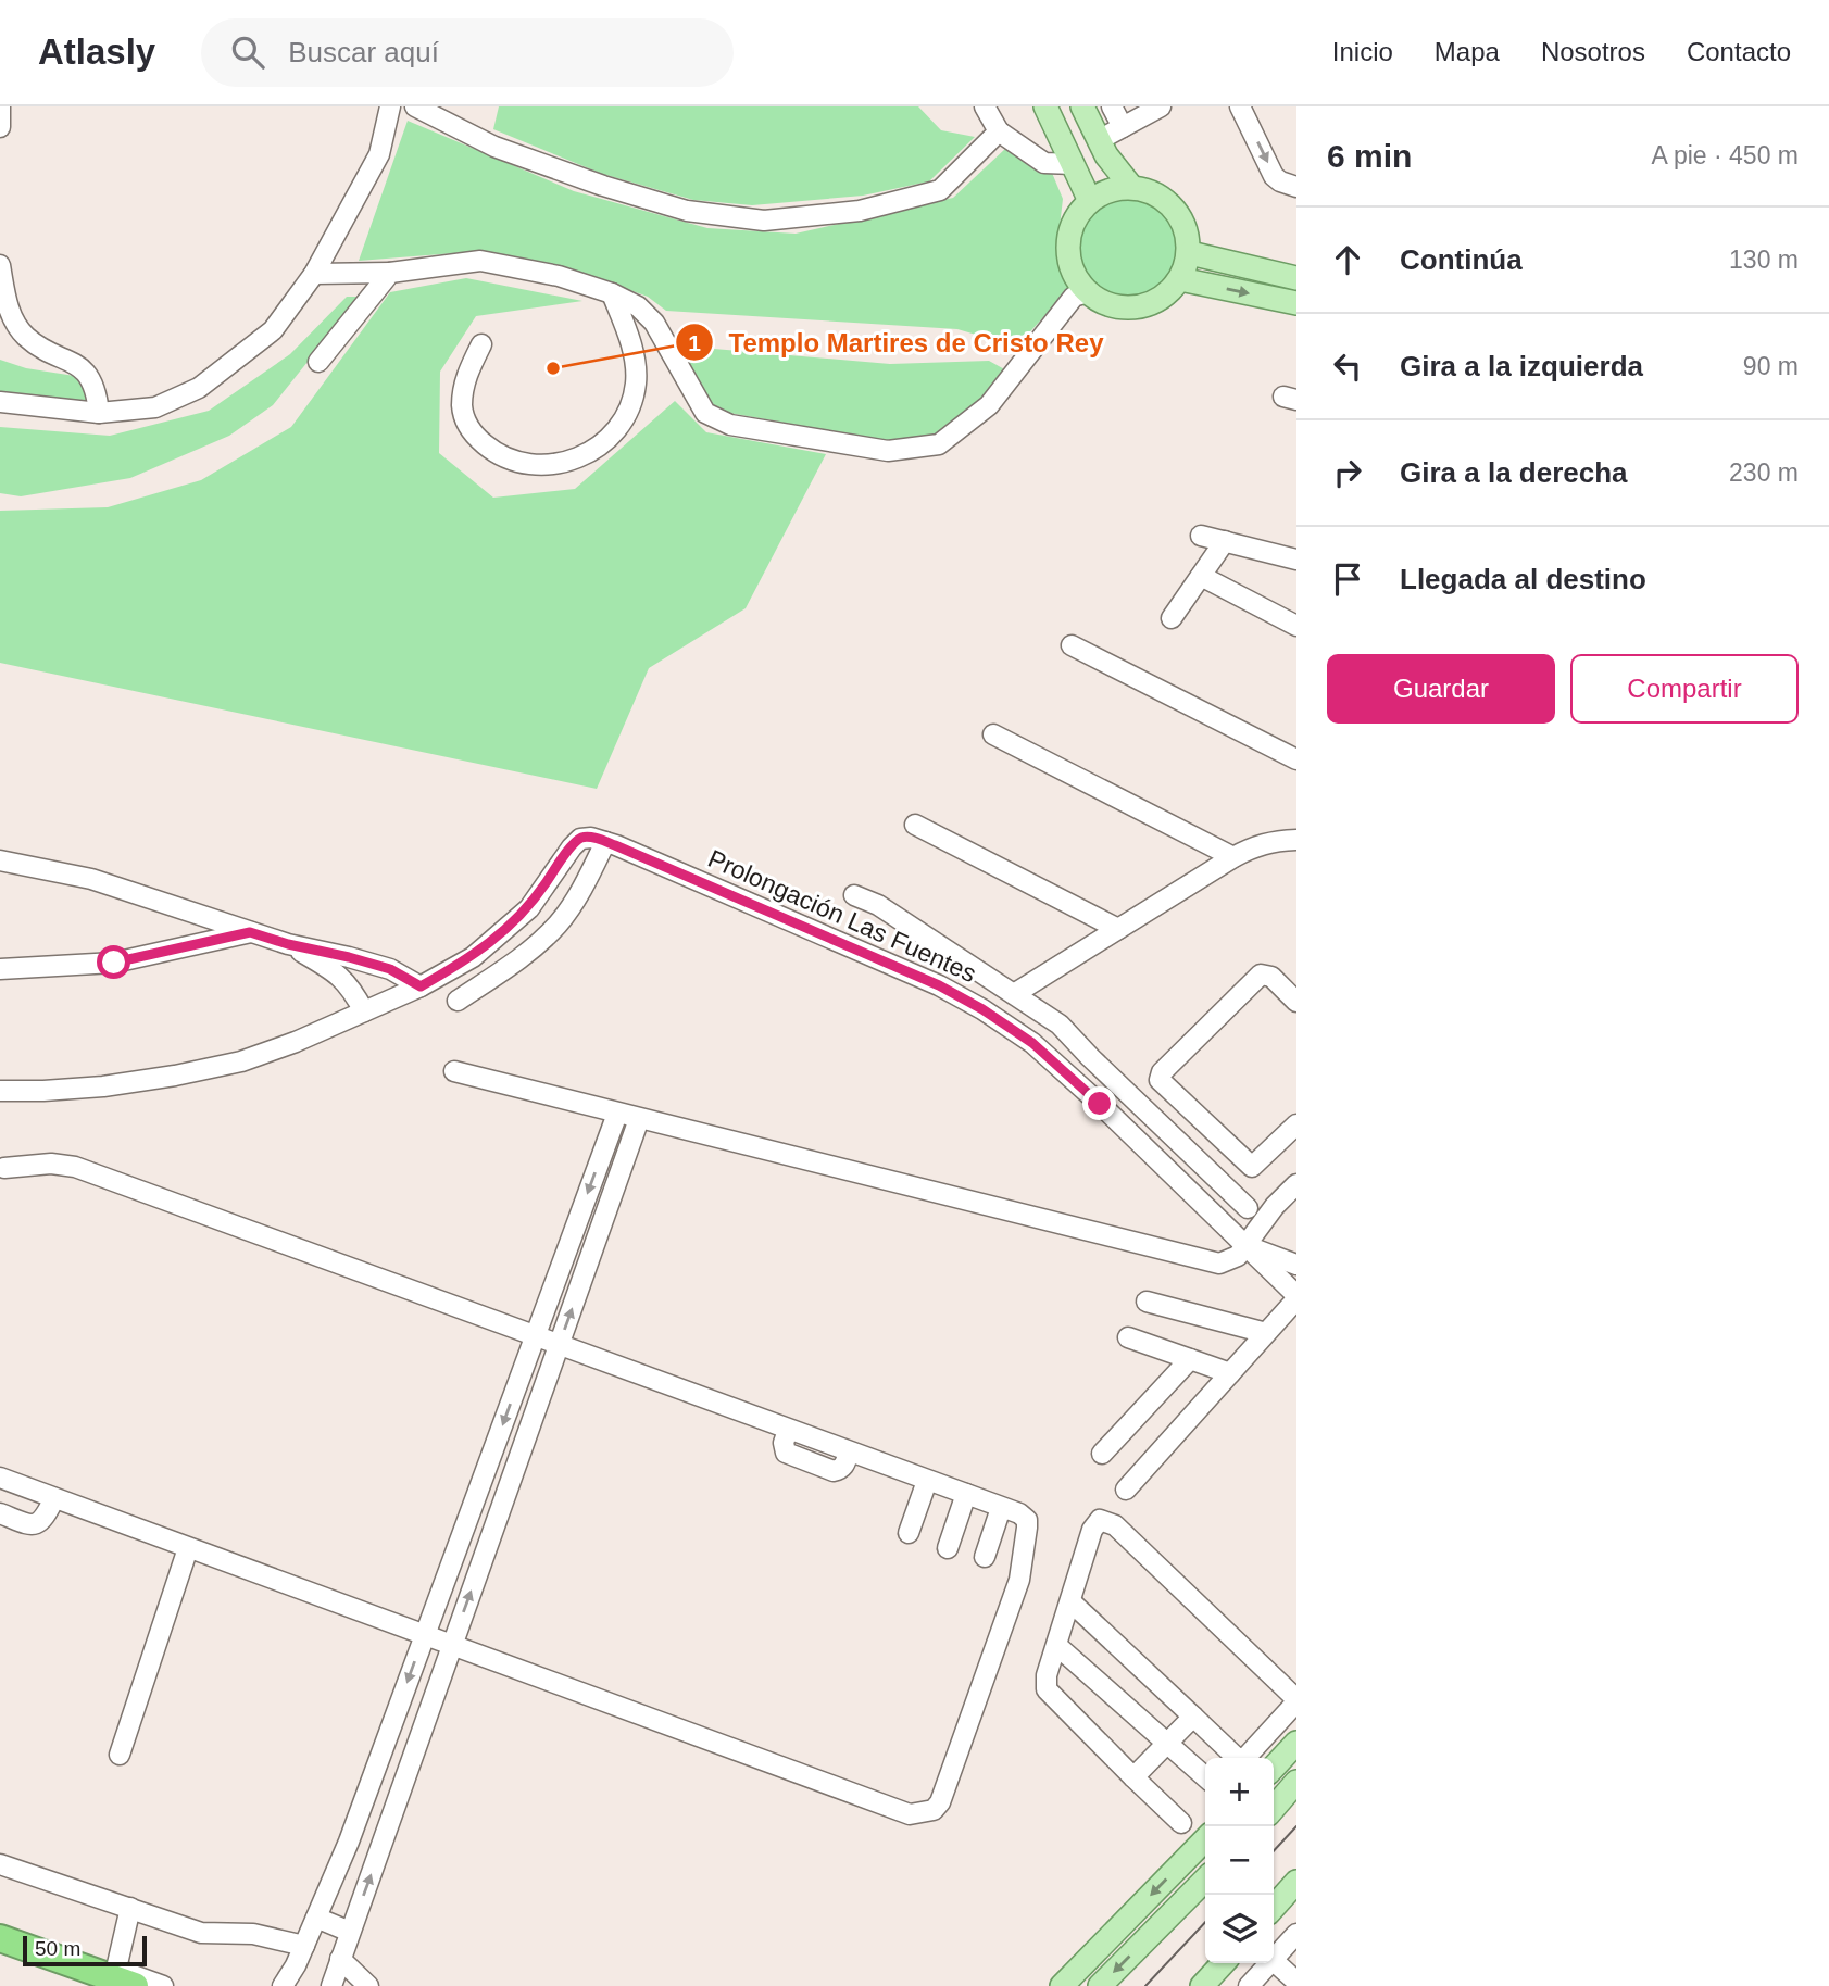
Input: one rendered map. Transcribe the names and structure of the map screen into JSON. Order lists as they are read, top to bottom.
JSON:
{
  "streets": {
    "street": ["Prolongación Las Fuentes"]
  },
  "places": ["Templo Martires de Cristo Rey"],
  "scale_bar": "50 m",
  "page": {
    "header": "Atlasly",
    "search": "Buscar aquí",
    "nav": [
      "Inicio",
      "Mapa",
      "Nosotros",
      "Contacto"
    ],
    "heading": ["6 min", "A pie · 450 m"],
    "list": [
      ["Continúa", "130 m"],
      ["Gira a la izquierda", "90 m"],
      ["Gira a la derecha", "230 m"],
      "Llegada al destino"
    ],
    "buttons": ["Guardar", "Compartir"],
    "map_buttons": ["+", "−"],
    "scale": "50 m"
  }
}
